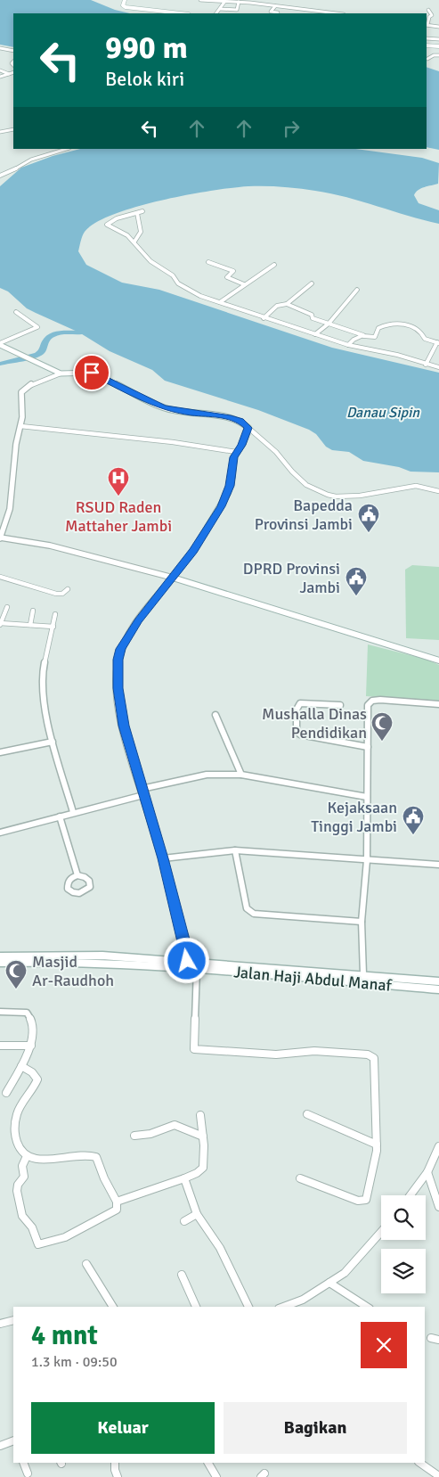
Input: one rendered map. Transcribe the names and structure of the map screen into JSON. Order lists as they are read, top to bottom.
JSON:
{
  "streets": {
    "main road": ["Jalan Haji Abdul Manaf"]
  },
  "water": ["Danau Sipin"],
  "places": {
    "hospital": ["RSUD Raden Mattaher Jambi"],
    "public building": ["Bapedda Provinsi Jambi", "DPRD Provinsi Jambi", "Kejaksaan Tinggi Jambi"],
    "mosque": ["Mushalla Dinas Pendidikan", "Masjid Ar-Raudhoh"]
  },
  "page": {
    "turn": ["990 m", "Belok kiri"],
    "heading": ["4 mnt", "1.3 km · 09:50"],
    "buttons": ["Keluar", "Bagikan"]
  }
}
